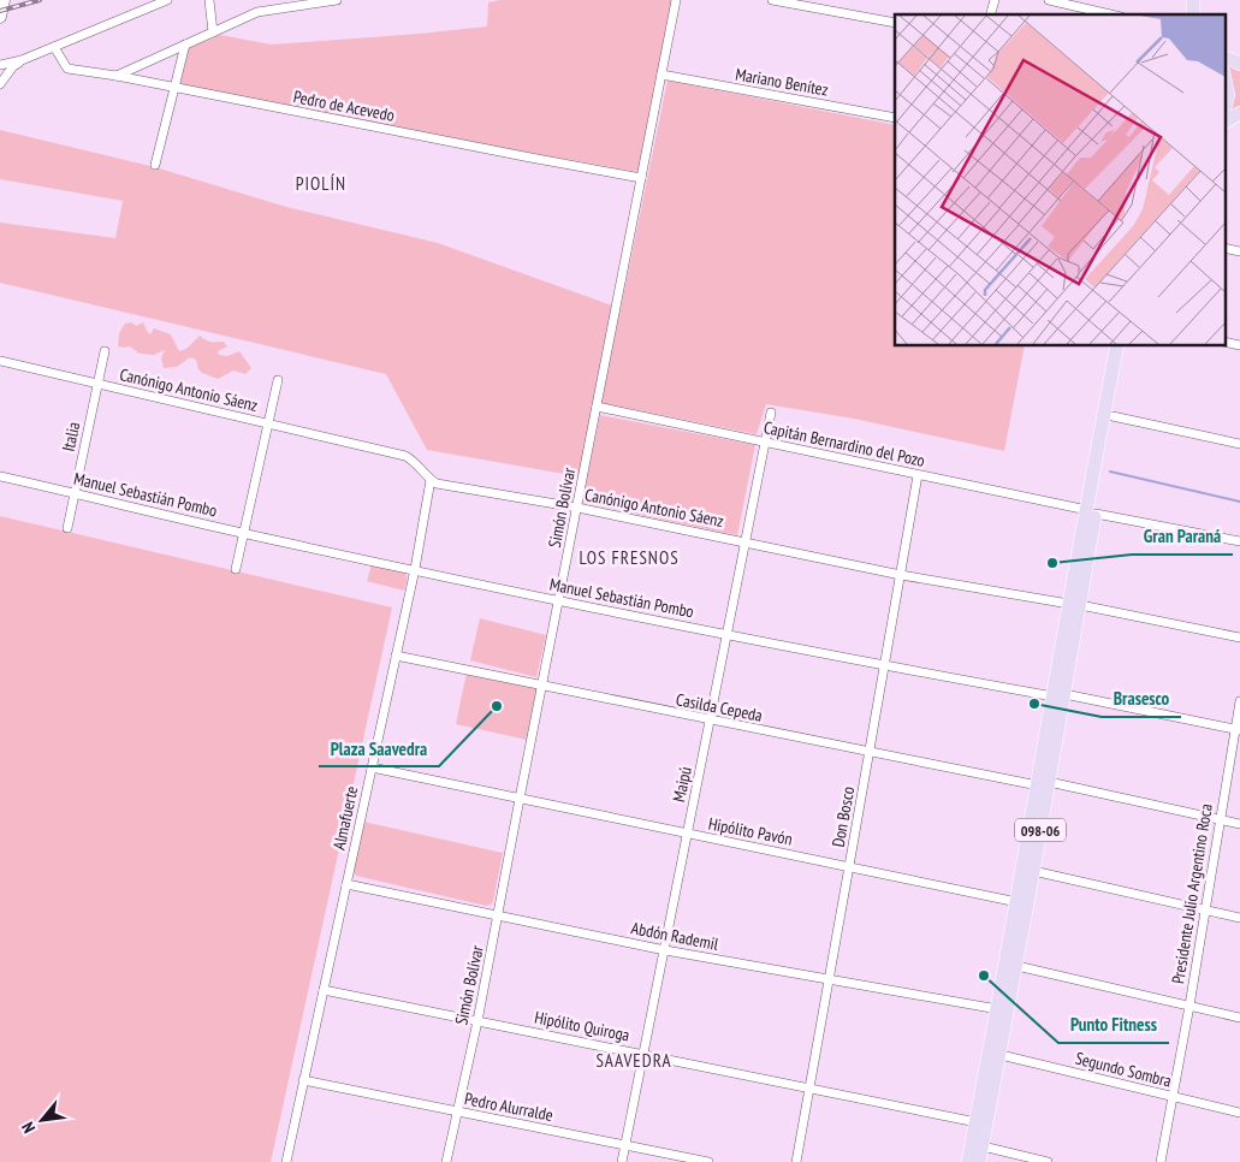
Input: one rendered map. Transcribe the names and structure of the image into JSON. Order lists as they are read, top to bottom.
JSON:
{
  "streets": {
    "main road": ["098-06"],
    "street": [
      "Mariano Benítez",
      "Pedro de Acevedo",
      "Canónigo Antonio Sáenz",
      "Italia",
      "Capitán Bernardino del Pozo",
      "Manuel Sebastián Pombo",
      "Simón Bolívar",
      "Casilda Cepeda",
      "Maipú",
      "Don Bosco",
      "Almafuerte",
      "Hipólito Pavón",
      "Presidente Julio Argentino Roca",
      "Abdón Rademil",
      "Hipólito Quiroga",
      "Segundo Sombra",
      "Pedro Alurralde"
    ]
  },
  "crossings": [
    ["Mariano Benítez", "Simón Bolívar"],
    ["Pedro de Acevedo", "Simón Bolívar"],
    ["Canónigo Antonio Sáenz", "Italia"],
    ["Canónigo Antonio Sáenz", "Simón Bolívar"],
    ["Canónigo Antonio Sáenz", "Maipú"],
    ["Canónigo Antonio Sáenz", "Don Bosco"],
    ["Canónigo Antonio Sáenz", "Almafuerte"],
    ["Canónigo Antonio Sáenz", "098-06"],
    ["Italia", "Manuel Sebastián Pombo"],
    ["Capitán Bernardino del Pozo", "Simón Bolívar"],
    ["Capitán Bernardino del Pozo", "Maipú"],
    ["Capitán Bernardino del Pozo", "Don Bosco"],
    ["Capitán Bernardino del Pozo", "098-06"],
    ["Manuel Sebastián Pombo", "Simón Bolívar"],
    ["Manuel Sebastián Pombo", "Maipú"],
    ["Manuel Sebastián Pombo", "Don Bosco"],
    ["Manuel Sebastián Pombo", "Almafuerte"],
    ["Manuel Sebastián Pombo", "098-06"],
    ["Manuel Sebastián Pombo", "Presidente Julio Argentino Roca"],
    ["Simón Bolívar", "Casilda Cepeda"],
    ["Simón Bolívar", "Hipólito Pavón"],
    ["Simón Bolívar", "Abdón Rademil"],
    ["Simón Bolívar", "Hipólito Quiroga"],
    ["Simón Bolívar", "Pedro Alurralde"],
    ["Casilda Cepeda", "Maipú"],
    ["Casilda Cepeda", "Don Bosco"],
    ["Casilda Cepeda", "Almafuerte"],
    ["Casilda Cepeda", "098-06"],
    ["Casilda Cepeda", "Presidente Julio Argentino Roca"],
    ["Maipú", "Hipólito Pavón"],
    ["Maipú", "Abdón Rademil"],
    ["Maipú", "Hipólito Quiroga"],
    ["Maipú", "Pedro Alurralde"],
    ["Don Bosco", "Hipólito Pavón"],
    ["Don Bosco", "Abdón Rademil"],
    ["Don Bosco", "Hipólito Quiroga"],
    ["Almafuerte", "Hipólito Pavón"],
    ["Almafuerte", "Abdón Rademil"],
    ["Almafuerte", "Hipólito Quiroga"],
    ["Almafuerte", "Pedro Alurralde"],
    ["098-06", "Hipólito Pavón"],
    ["098-06", "Abdón Rademil"],
    ["098-06", "Hipólito Quiroga"],
    ["098-06", "Segundo Sombra"],
    ["Presidente Julio Argentino Roca", "Segundo Sombra"]
  ],
  "districts": ["PIOLÍN", "LOS FRESNOS", "SAAVEDRA"],
  "places": [
    "Gran Paraná",
    "Brasesco",
    "Plaza Saavedra",
    "Punto Fitness"
  ],
  "north": "bottom left"
}
